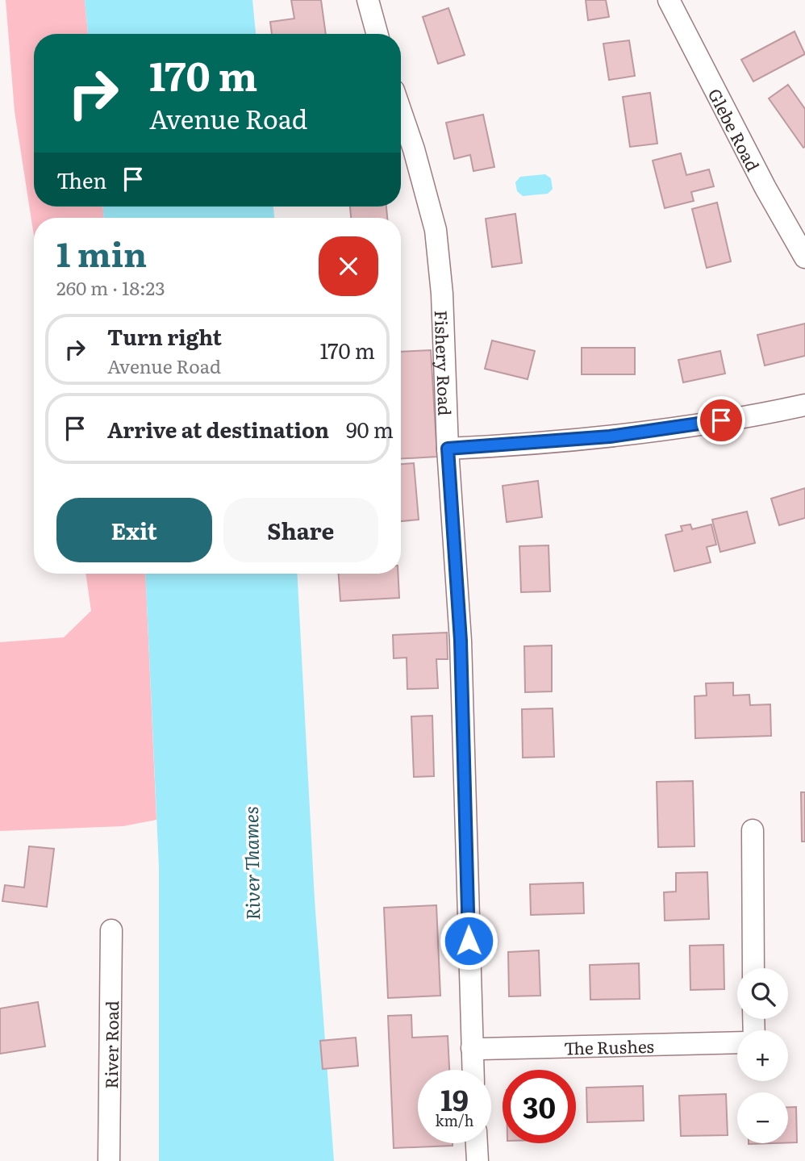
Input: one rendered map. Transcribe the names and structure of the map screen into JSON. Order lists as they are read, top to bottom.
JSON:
{
  "streets": {
    "street": [
      "Glebe Road",
      "Fishery Road",
      "River Road",
      "The Rushes"
    ]
  },
  "crossings": [
    ["Fishery Road", "The Rushes"]
  ],
  "water": ["River Thames"],
  "page": {
    "turn": ["170 m", "Avenue Road"],
    "then": "Then",
    "heading": ["1 min", "260 m · 18:23"],
    "list": [
      {
        "name": "Turn right",
        "note": "Avenue Road",
        "value": "170 m"
      },
      {
        "name": "Arrive at destination",
        "value": "90 m"
      }
    ],
    "buttons": ["Exit", "Share"],
    "map_buttons": ["+", "−"],
    "speed": "19 km/h",
    "limit": "30"
  }
}
